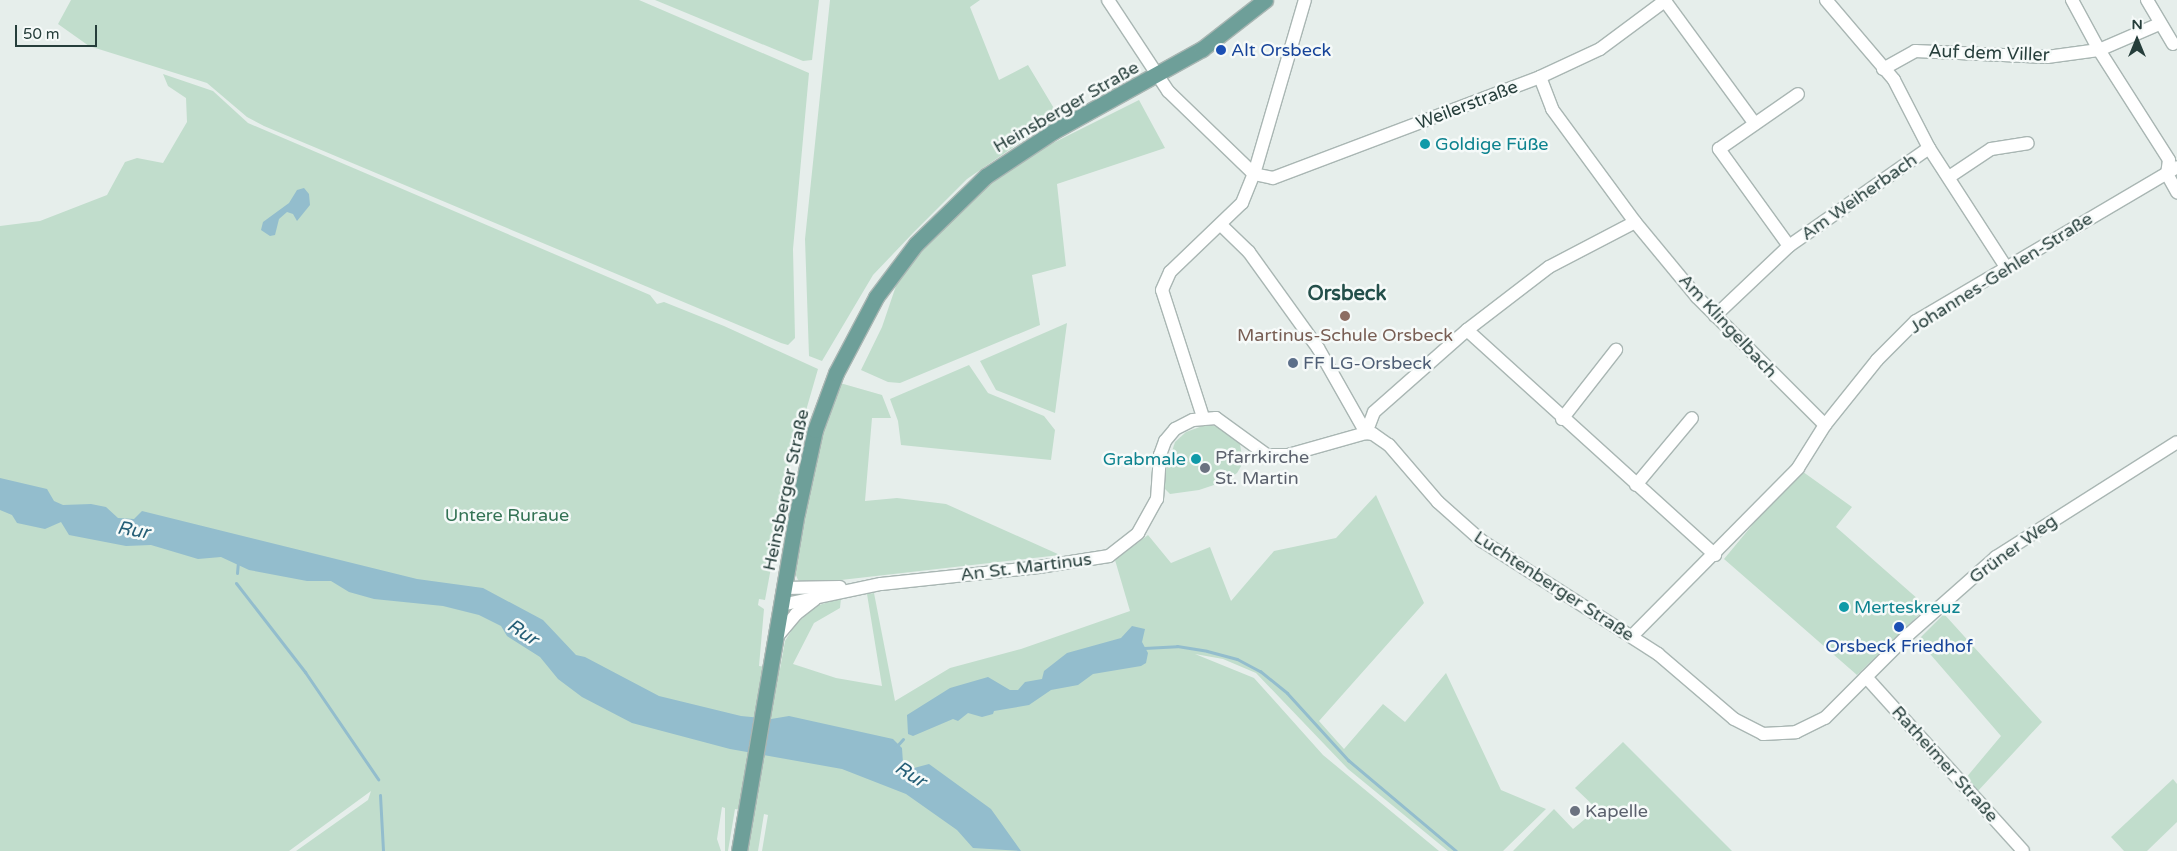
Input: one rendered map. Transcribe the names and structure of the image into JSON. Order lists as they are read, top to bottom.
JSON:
{
  "streets": {
    "main road": ["Heinsberger Straße"],
    "street": [
      "Auf dem Viller",
      "Weilerstraße",
      "Am Weiherbach",
      "Johannes-Gehlen-Straße",
      "Am Klingelbach",
      "Grüner Weg",
      "An St. Martinus",
      "Luchtenberger Straße",
      "Ratheimer Straße"
    ]
  },
  "crossings": [
    ["Weilerstraße", "Am Klingelbach"],
    ["Heinsberger Straße", "An St. Martinus"],
    ["Am Weiherbach", "Am Klingelbach"],
    ["Johannes-Gehlen-Straße", "Am Klingelbach"],
    ["Johannes-Gehlen-Straße", "Luchtenberger Straße"],
    ["Grüner Weg", "Luchtenberger Straße"],
    ["Grüner Weg", "Ratheimer Straße"],
    ["Luchtenberger Straße", "Ratheimer Straße"]
  ],
  "districts": ["Orsbeck"],
  "water": ["Rur"],
  "parks": ["Untere Ruraue"],
  "places": [
    "Alt Orsbeck",
    "Goldige Füße",
    "Martinus-Schule Orsbeck",
    "FF LG-Orsbeck",
    "Grabmale",
    "Pfarrkirche St. Martin",
    "Merteskreuz",
    "Orsbeck Friedhof",
    "Kapelle"
  ],
  "scale_bar": "50 m",
  "north": "top"
}
